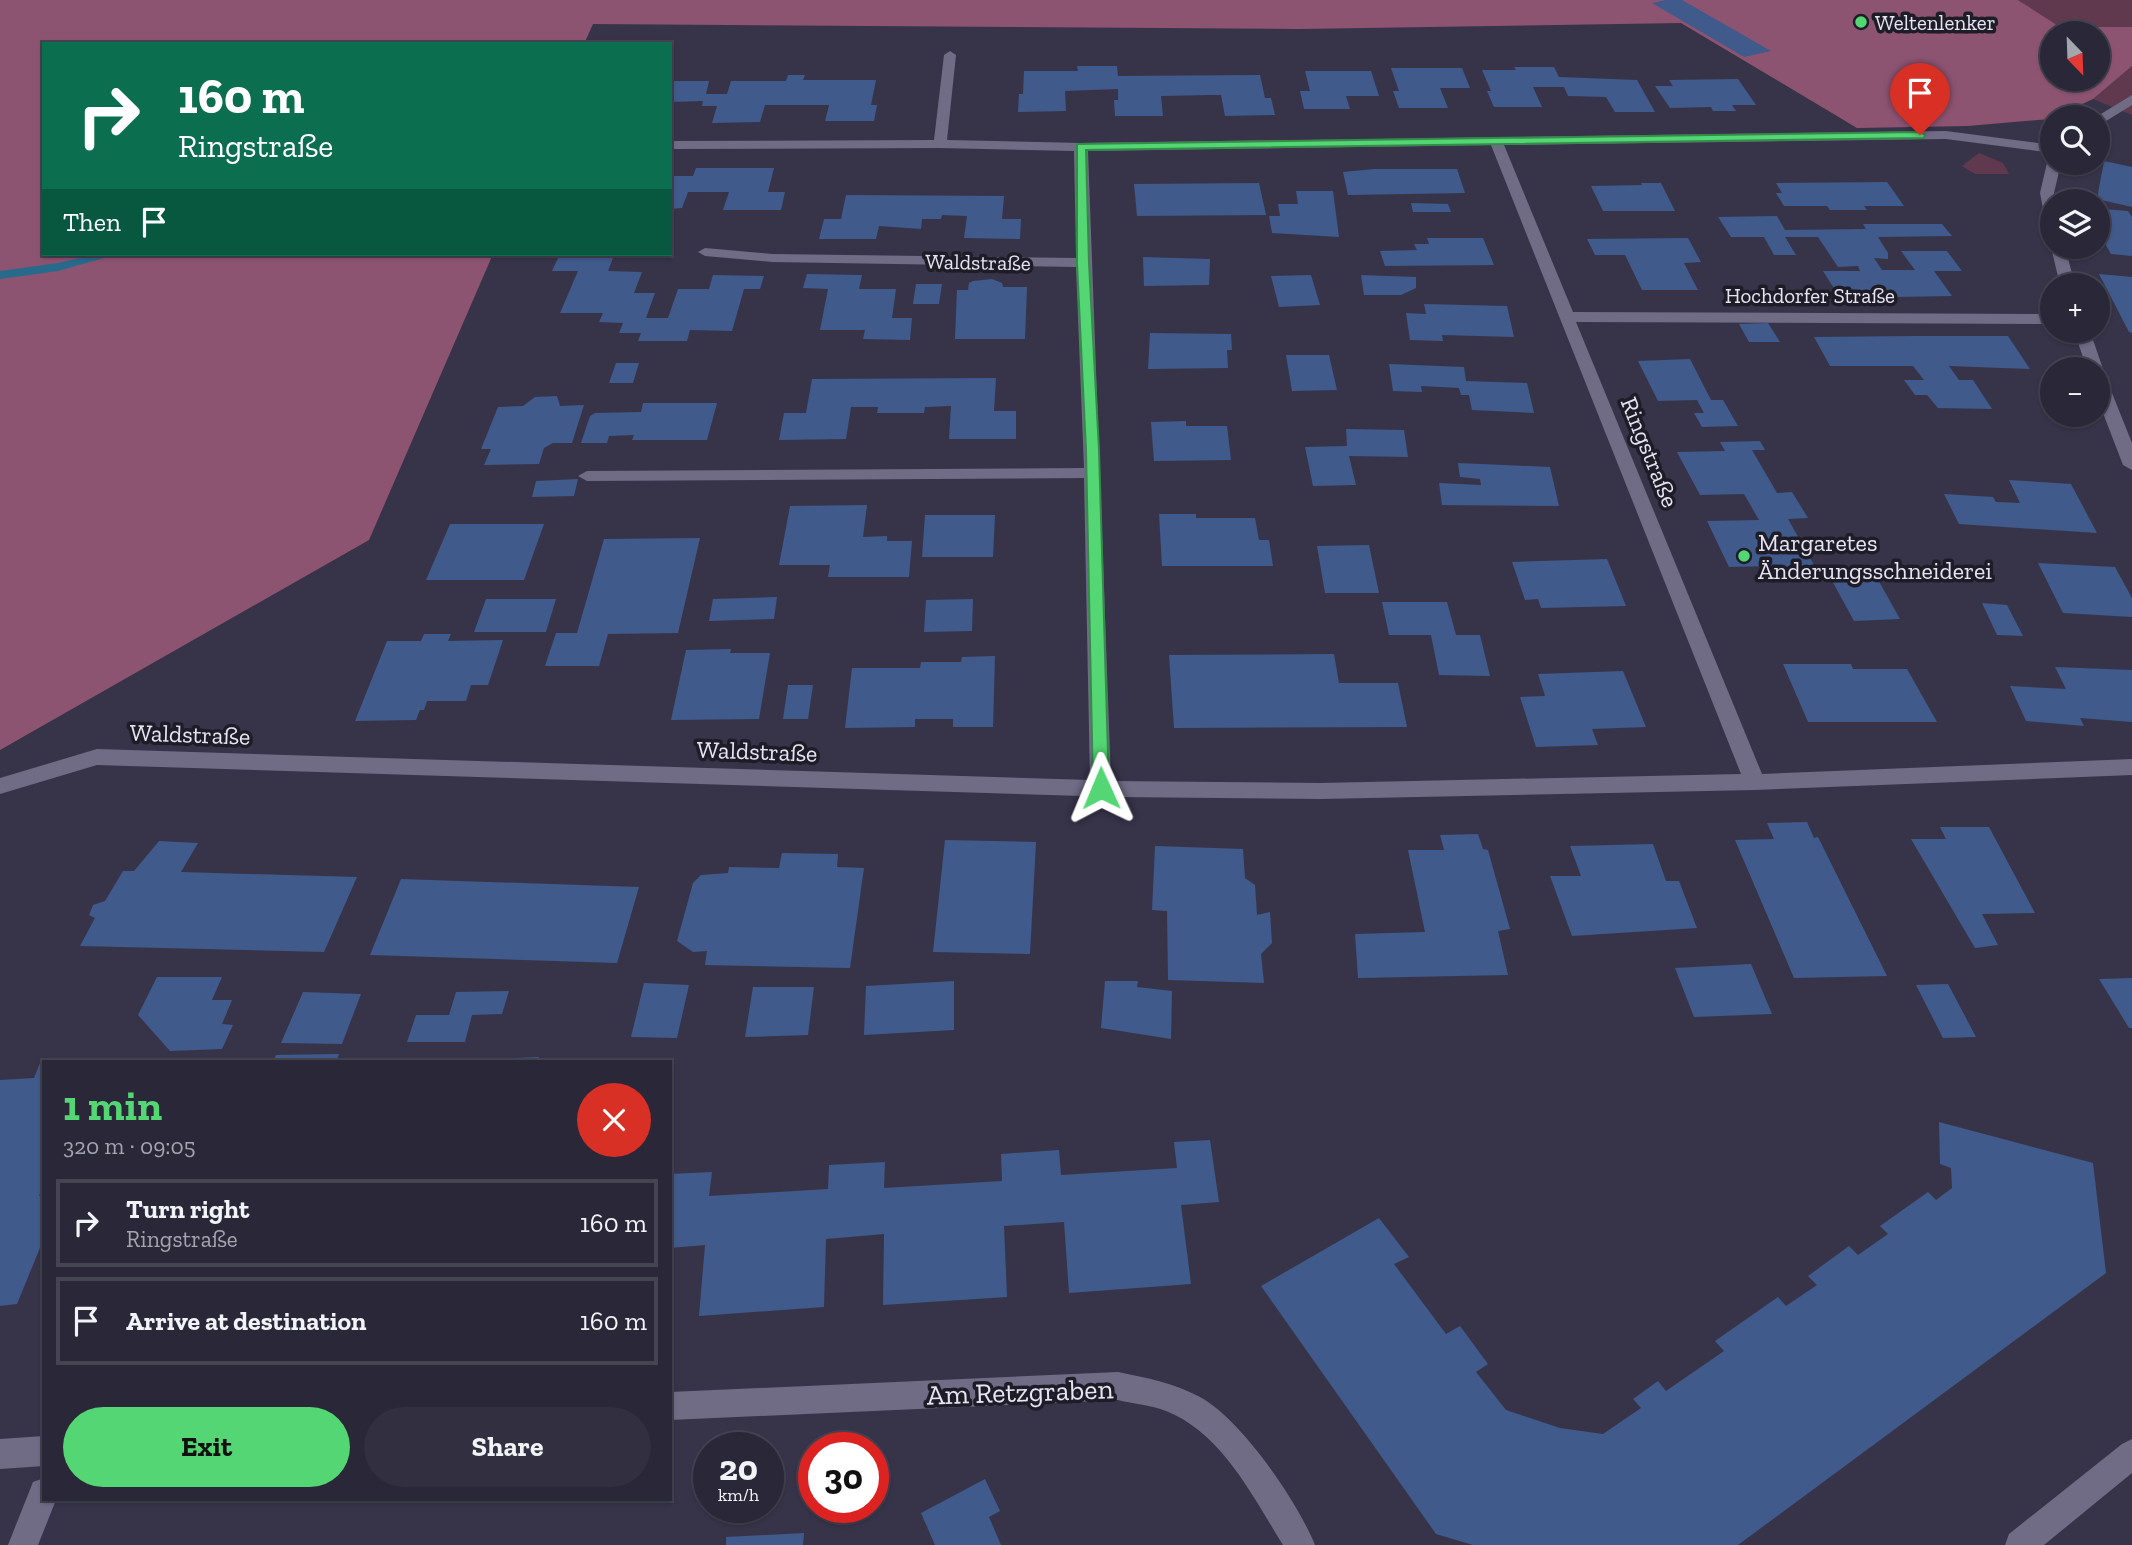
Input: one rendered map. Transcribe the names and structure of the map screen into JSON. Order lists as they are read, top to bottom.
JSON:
{
  "streets": {
    "street": [
      "Waldstraße",
      "Hochdorfer Straße",
      "Ringstraße",
      "Am Retzgraben"
    ]
  },
  "crossings": [
    ["Hochdorfer Straße", "Ringstraße"]
  ],
  "places": ["Weltenlenker", "Margaretes Änderungsschneiderei"],
  "north": "bottom right",
  "page": {
    "map_buttons": ["+", "−"],
    "turn": ["160 m", "Ringstraße"],
    "then": "Then",
    "heading": ["1 min", "320 m · 09:05"],
    "list": [
      {
        "name": "Turn right",
        "note": "Ringstraße",
        "value": "160 m"
      },
      {
        "name": "Arrive at destination",
        "value": "160 m"
      }
    ],
    "buttons": ["Exit", "Share"],
    "speed": "20 km/h",
    "limit": "30"
  }
}
